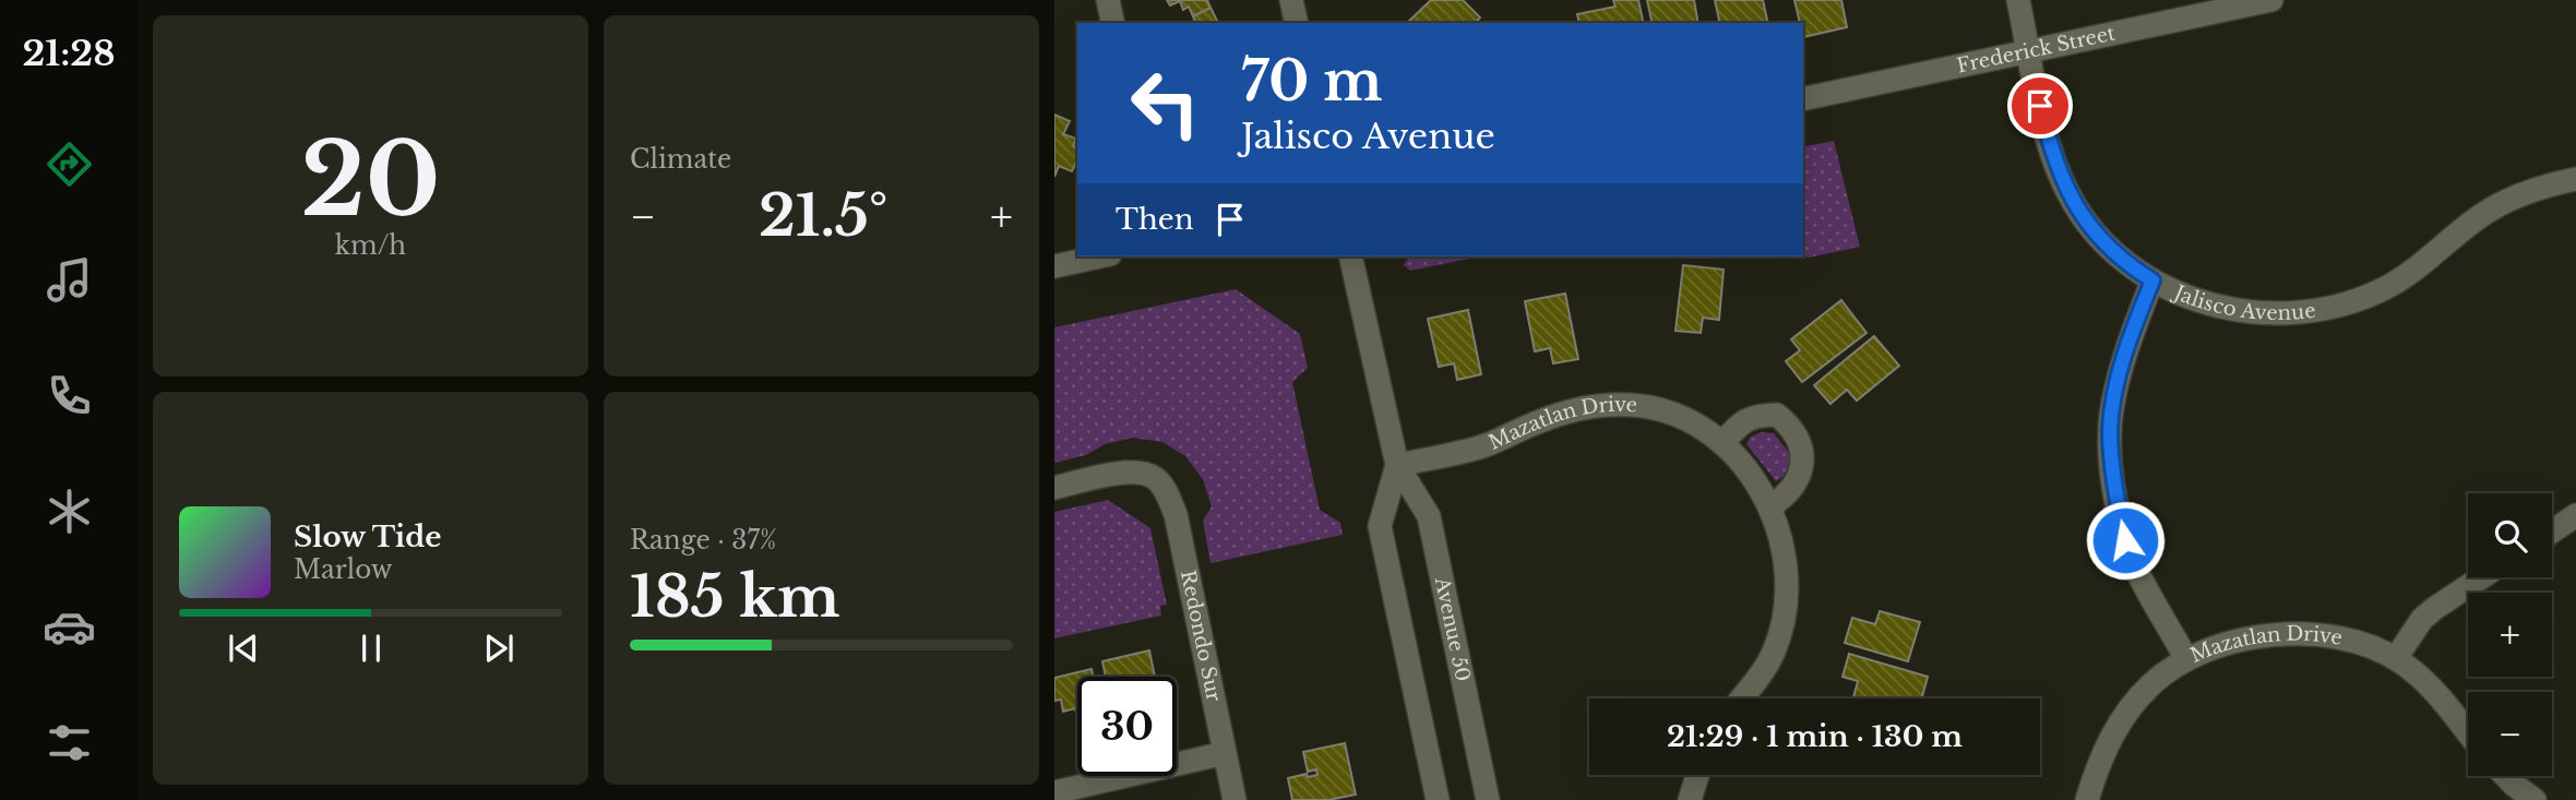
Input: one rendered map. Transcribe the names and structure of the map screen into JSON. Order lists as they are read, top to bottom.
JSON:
{
  "streets": {
    "street": [
      "Frederick Street",
      "Jalisco Avenue",
      "Mazatlan Drive",
      "Avenue 50",
      "Redondo Sur"
    ]
  },
  "crossings": [
    ["Frederick Street", "Jalisco Avenue"],
    ["Mazatlan Drive", "Avenue 50"]
  ],
  "page": {
    "tabs": "21:28",
    "tile": [
      ["20", "km/h"],
      "Climate",
      ["Range · 37%", "185 km"]
    ],
    "turn": ["70 m", "Jalisco Avenue"],
    "then": "Then",
    "heat": ["−", "21.5°", "+"],
    "map_buttons": ["+", "−"],
    "song": ["Slow Tide", "Marlow"],
    "limit": "30",
    "trip": "21:29 · 1 min · 130 m"
  }
}
